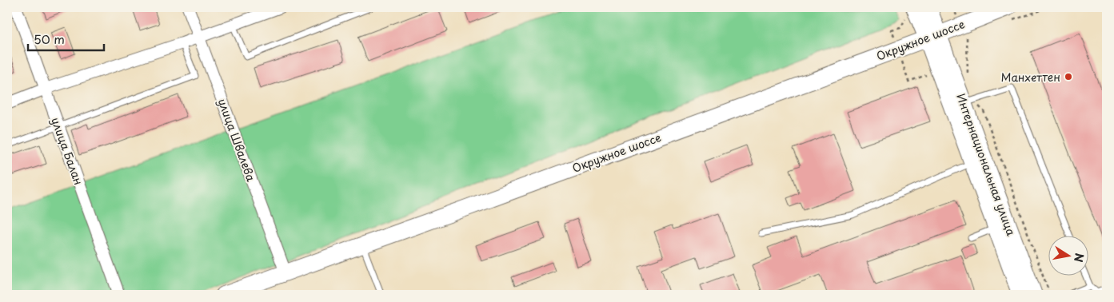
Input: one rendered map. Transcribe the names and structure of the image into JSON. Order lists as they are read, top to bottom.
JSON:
{
  "streets": {
    "street": [
      "Окружное шоссе",
      "улица Швалева",
      "улица Балан",
      "Интернациональная улица"
    ]
  },
  "crossings": [
    ["Окружное шоссе", "улица Швалева"],
    ["Окружное шоссе", "Интернациональная улица"]
  ],
  "places": ["Манхеттен"],
  "scale_bar": "50 m",
  "north": "right"
}
